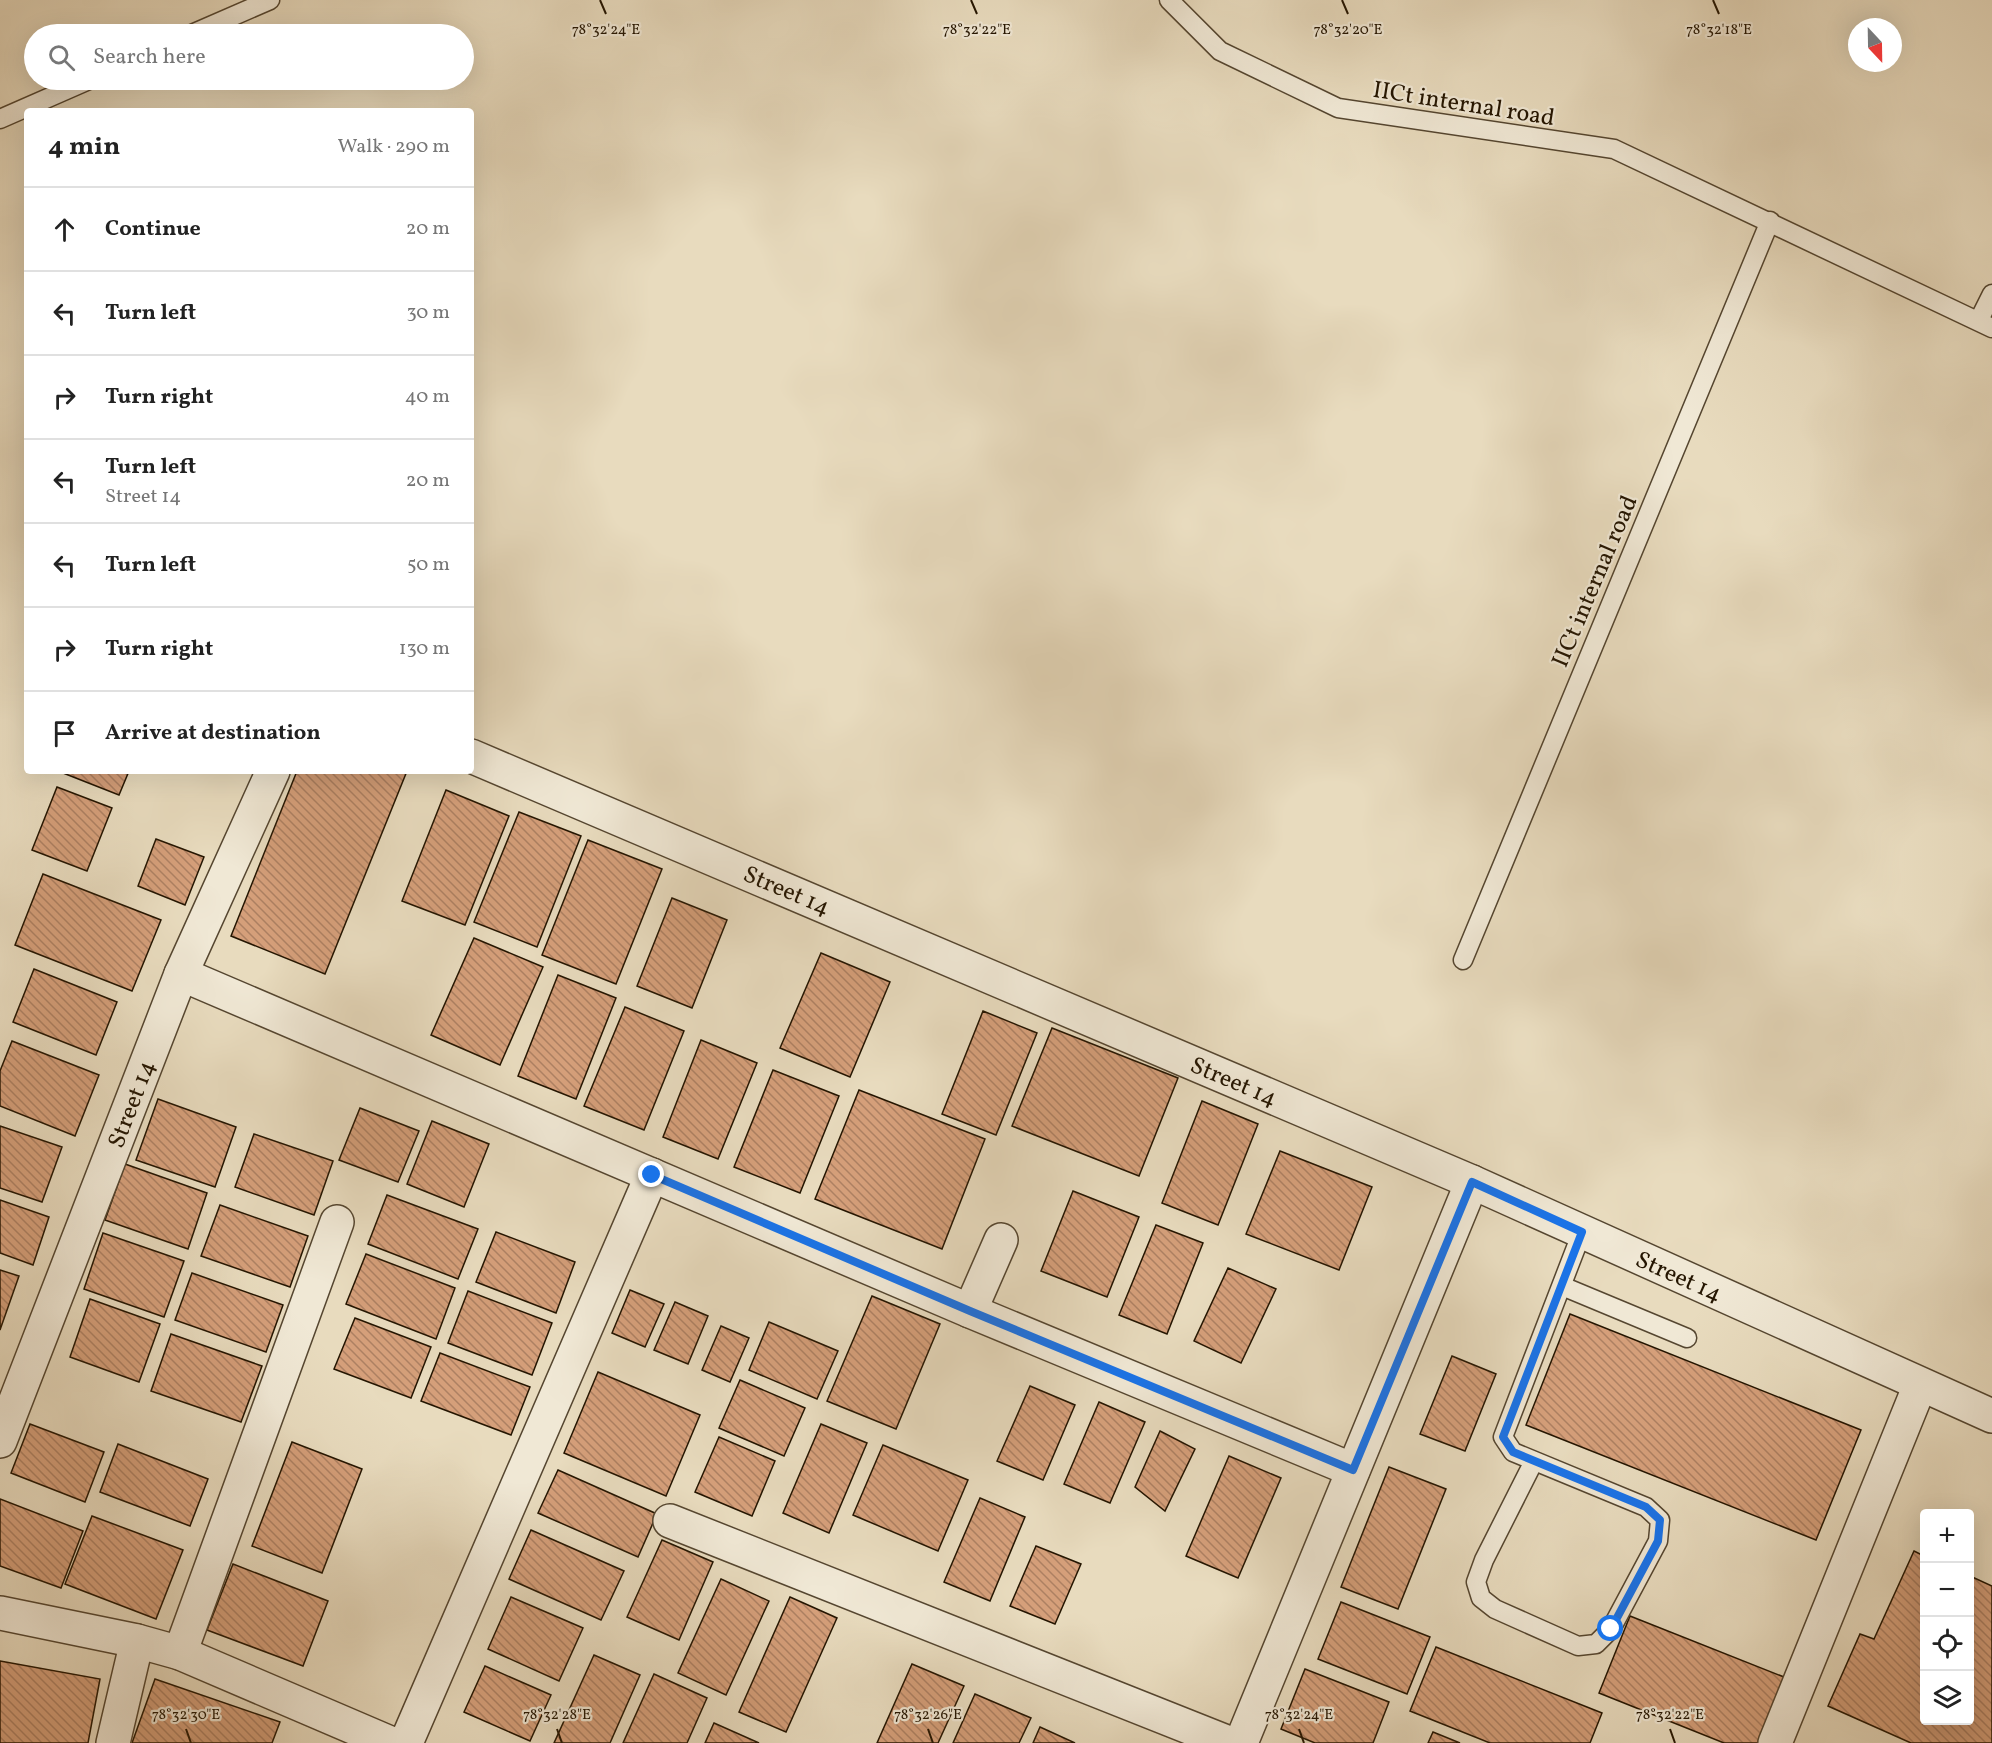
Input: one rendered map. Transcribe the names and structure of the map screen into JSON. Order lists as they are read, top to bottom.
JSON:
{
  "streets": {
    "street": ["Street 14"],
    "lane": ["IICt internal road"]
  },
  "north": "bottom",
  "page": {
    "search": "Search here",
    "heading": ["4 min", "Walk · 290 m"],
    "list": [
      ["Continue", "20 m"],
      ["Turn left", "30 m"],
      ["Turn right", "40 m"],
      ["Turn left", "Street 14", "20 m"],
      ["Turn left", "50 m"],
      ["Turn right", "130 m"],
      "Arrive at destination"
    ],
    "map_buttons": ["+", "−"]
  },
  "coordinates": [
    "78°32'20\"E",
    "78°32'18\"E",
    "78°32'24\"E",
    "78°32'22\"E",
    "78°32'30\"E",
    "78°32'28\"E",
    "78°32'26\"E"
  ]
}
